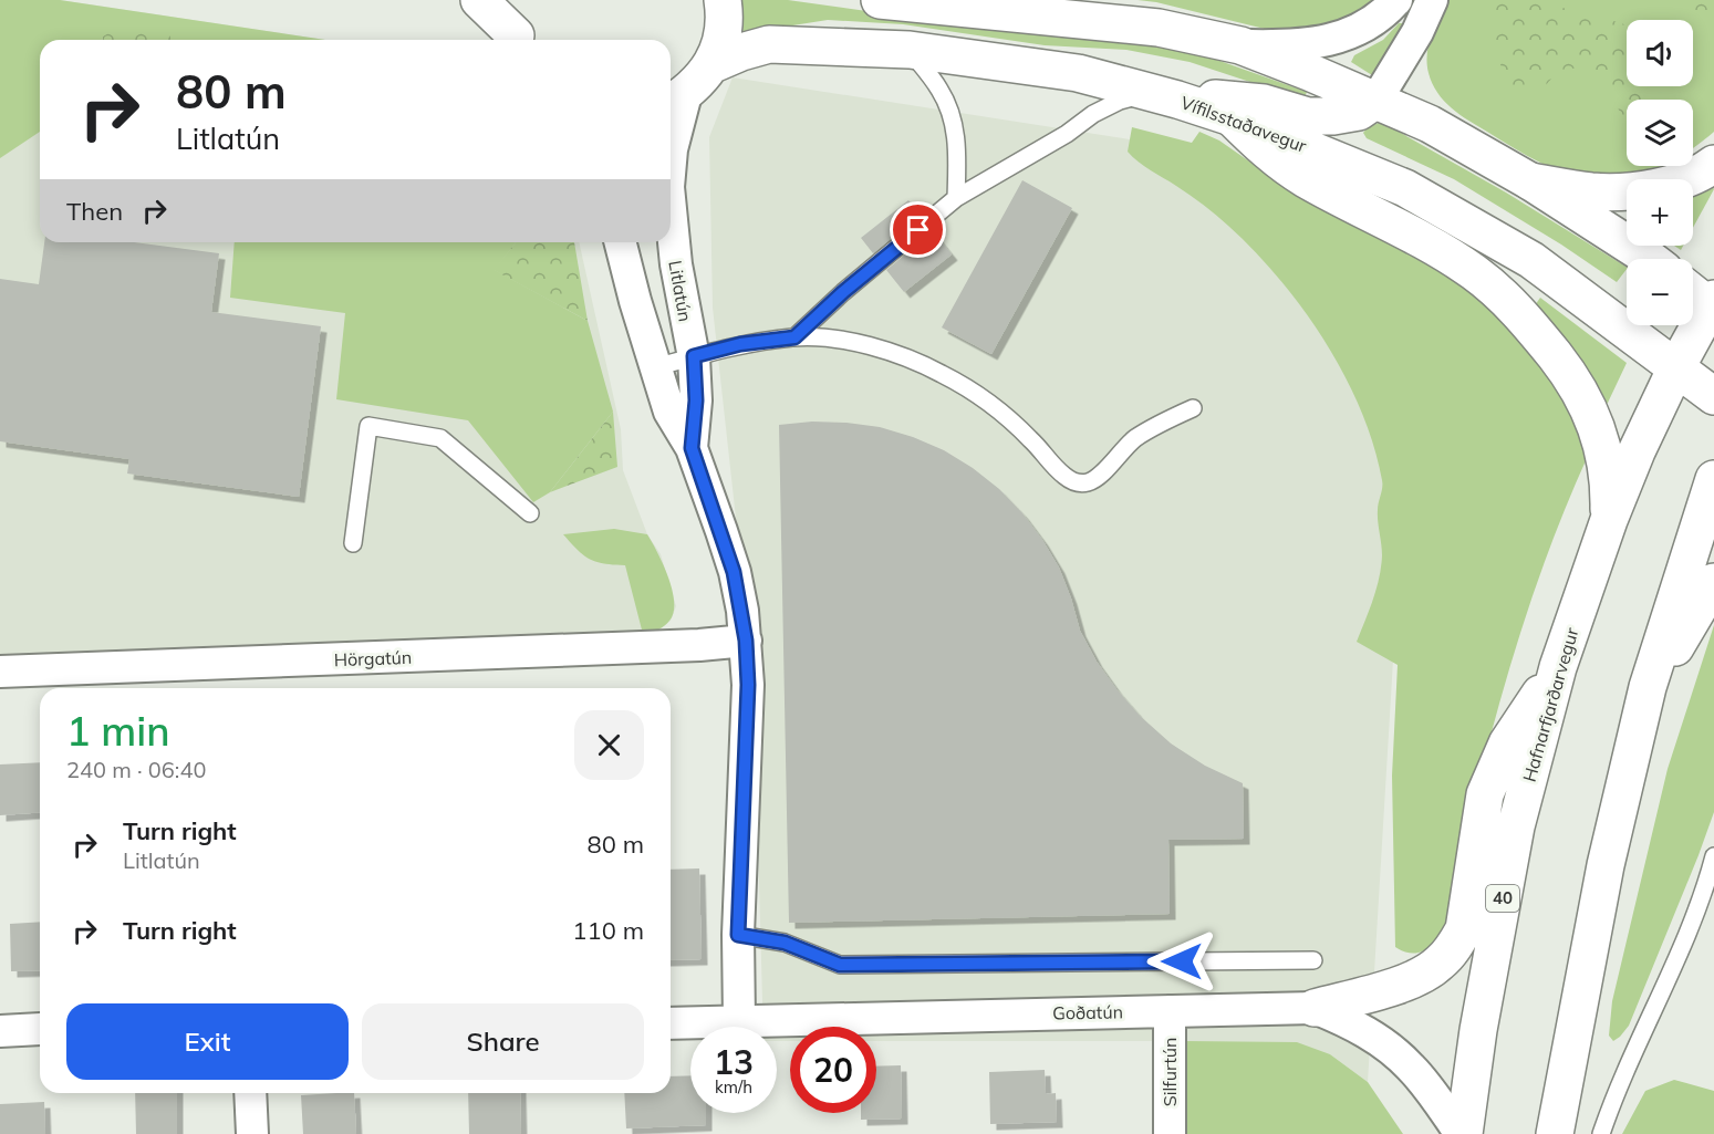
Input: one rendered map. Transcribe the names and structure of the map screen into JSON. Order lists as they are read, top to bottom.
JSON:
{
  "streets": {
    "main road": ["Vífilsstaðavegur", "Hafnarfjarðarvegur", "40"],
    "street": [
      "Litlatún",
      "Hörgatún",
      "Goðatún",
      "Silfurtún"
    ]
  },
  "crossings": [
    ["Vífilsstaðavegur", "Litlatún"],
    ["Vífilsstaðavegur", "Hafnarfjarðarvegur"],
    ["Litlatún", "Hörgatún"],
    ["Litlatún", "Goðatún"],
    ["Hafnarfjarðarvegur", "Goðatún"],
    ["Goðatún", "Silfurtún"]
  ],
  "page": {
    "map_buttons": ["+", "−"],
    "turn": ["80 m", "Litlatún"],
    "then": "Then",
    "heading": ["1 min", "240 m · 06:40"],
    "list": [
      {
        "name": "Turn right",
        "note": "Litlatún",
        "value": "80 m"
      },
      {
        "name": "Turn right",
        "value": "110 m"
      }
    ],
    "buttons": ["Exit", "Share"],
    "speed": "13 km/h",
    "limit": "20"
  }
}
